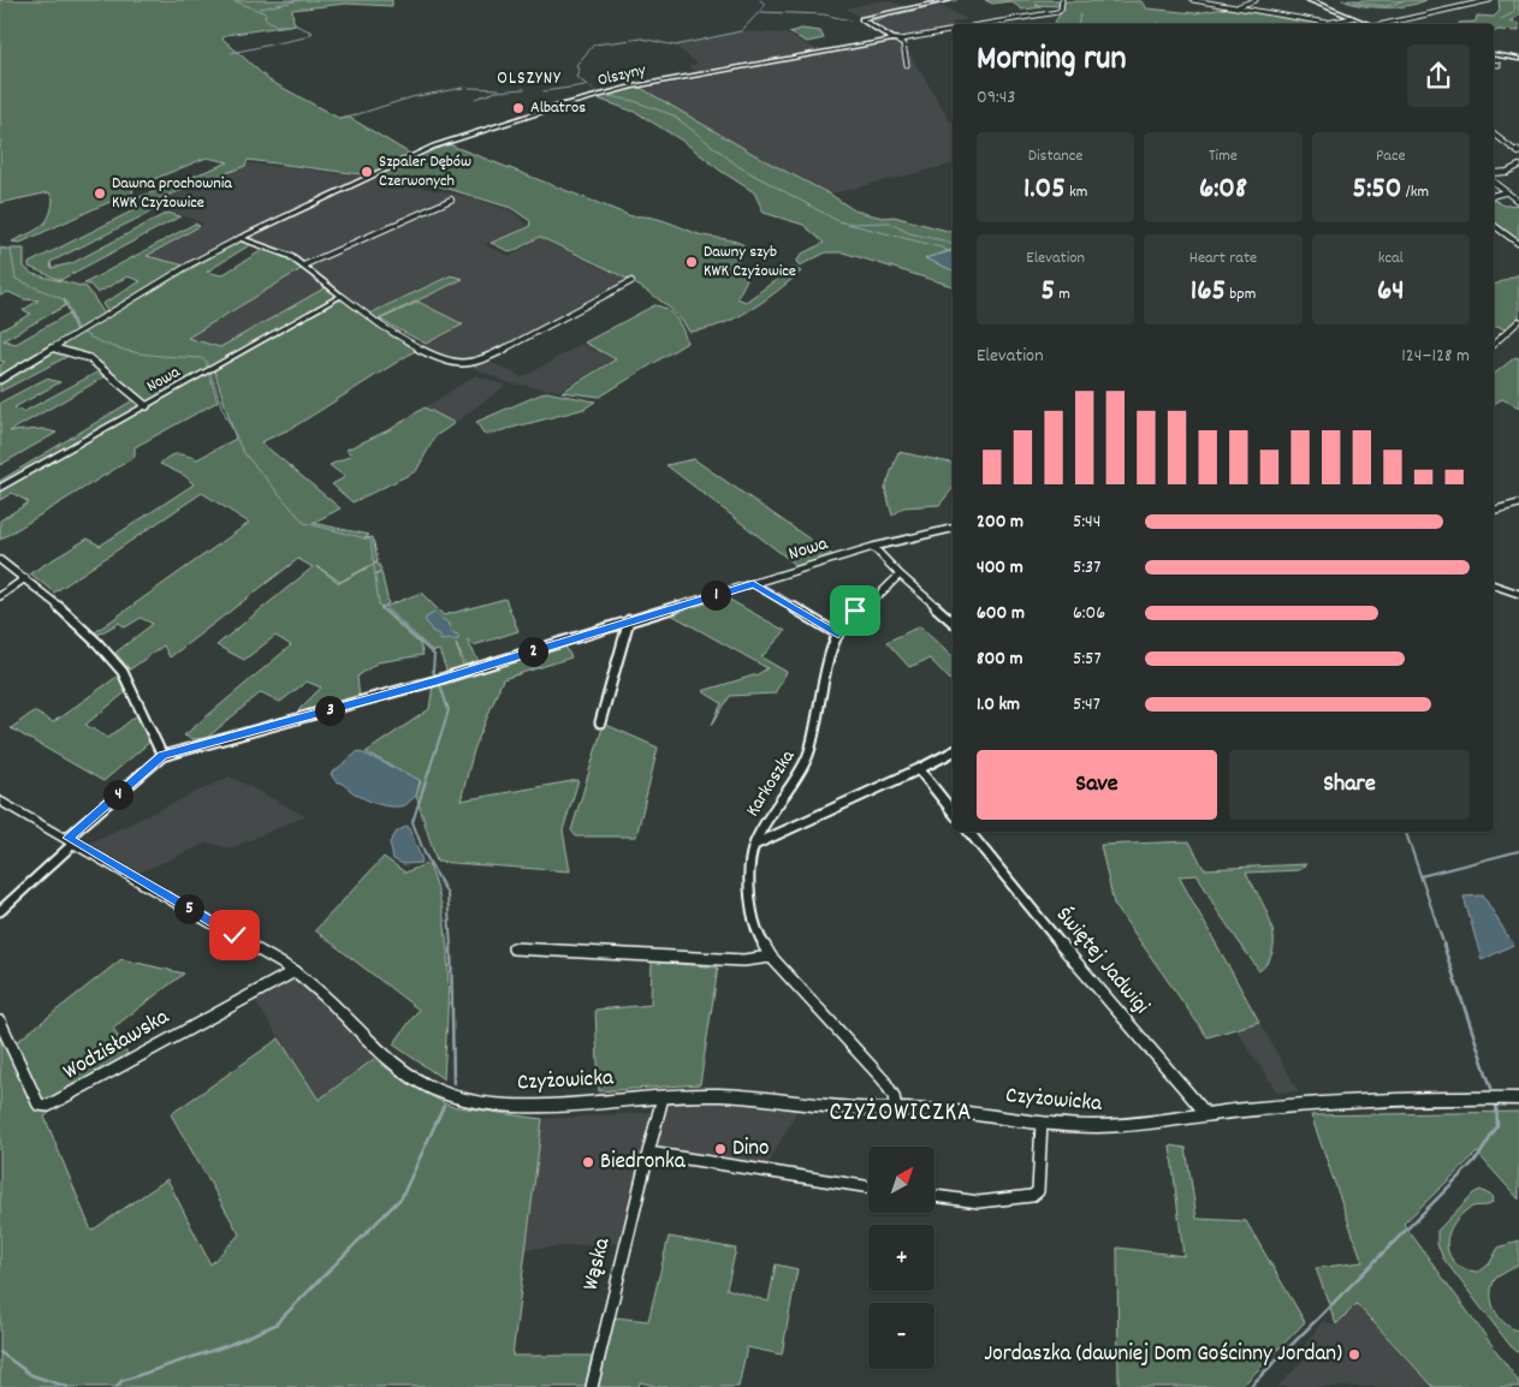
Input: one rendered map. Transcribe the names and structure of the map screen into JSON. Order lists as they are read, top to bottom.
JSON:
{
  "streets": {
    "street": [
      "Olszyny",
      "Nowa",
      "Karkoszka",
      "Świętej Jadwigi",
      "Wodzisławska",
      "Czyżowicka",
      "Wąska"
    ]
  },
  "crossings": [
    ["Karkoszka", "Czyżowicka"],
    ["Świętej Jadwigi", "Czyżowicka"],
    ["Wodzisławska", "Czyżowicka"],
    ["Czyżowicka", "Wąska"]
  ],
  "districts": ["OLSZYNY", "CZYŻOWICZKA"],
  "places": [
    "Albatros",
    "Szpaler Dębów Czerwonych",
    "Dawna prochownia KWK Czyżowice",
    "Dawny szyb KWK Czyżowice",
    "Dino",
    "Biedronka",
    "Jordaszka (dawniej Dom Gościnny Jordan)"
  ],
  "north": "top right",
  "page": {
    "heading": ["Morning run", "09:43"],
    "stats": [
      ["Distance", "1.05 km"],
      ["Time", "6:08"],
      ["Pace", "5:50 /km"],
      ["Elevation", "5 m"],
      ["Heart rate", "165 bpm"],
      ["kcal", "64"]
    ],
    "chart": ["Elevation", "124–128 m"],
    "list": [
      {
        "name": "200 m",
        "note": "5:44"
      },
      {
        "name": "400 m",
        "note": "5:37"
      },
      {
        "name": "600 m",
        "note": "6:06"
      },
      {
        "name": "800 m",
        "note": "5:57"
      },
      {
        "name": "1.0 km",
        "note": "5:47"
      }
    ],
    "pins": [
      "1",
      "2",
      "3",
      "4",
      "5"
    ],
    "buttons": ["Save", "Share"],
    "map_buttons": ["+", "−"]
  }
}
